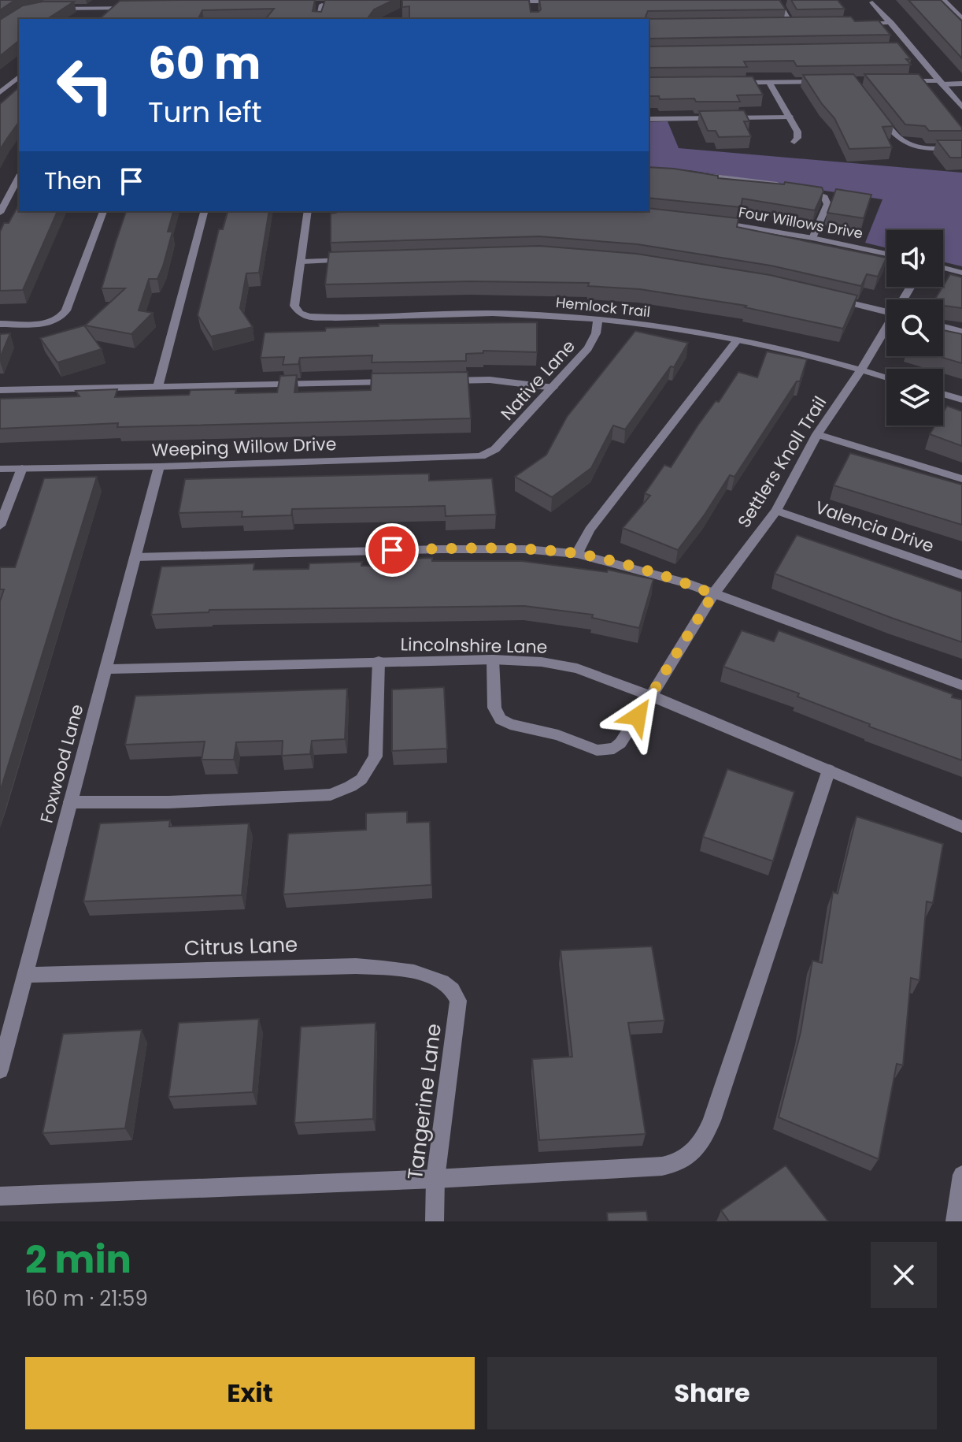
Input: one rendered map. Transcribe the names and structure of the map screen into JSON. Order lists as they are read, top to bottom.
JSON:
{
  "streets": {
    "street": [
      "Four Willows Drive",
      "Hemlock Trail",
      "Native Lane",
      "Weeping Willow Drive",
      "Settlers Knoll Trail",
      "Valencia Drive",
      "Lincolnshire Lane",
      "Foxwood Lane",
      "Citrus Lane",
      "Tangerine Lane"
    ]
  },
  "crossings": [
    ["Hemlock Trail", "Native Lane"],
    ["Hemlock Trail", "Settlers Knoll Trail"],
    ["Native Lane", "Weeping Willow Drive"],
    ["Weeping Willow Drive", "Foxwood Lane"],
    ["Settlers Knoll Trail", "Valencia Drive"],
    ["Settlers Knoll Trail", "Lincolnshire Lane"],
    ["Lincolnshire Lane", "Foxwood Lane"],
    ["Foxwood Lane", "Citrus Lane"],
    ["Citrus Lane", "Tangerine Lane"]
  ],
  "page": {
    "turn": ["60 m", "Turn left"],
    "then": "Then",
    "heading": ["2 min", "160 m · 21:59"],
    "buttons": ["Exit", "Share"]
  }
}
